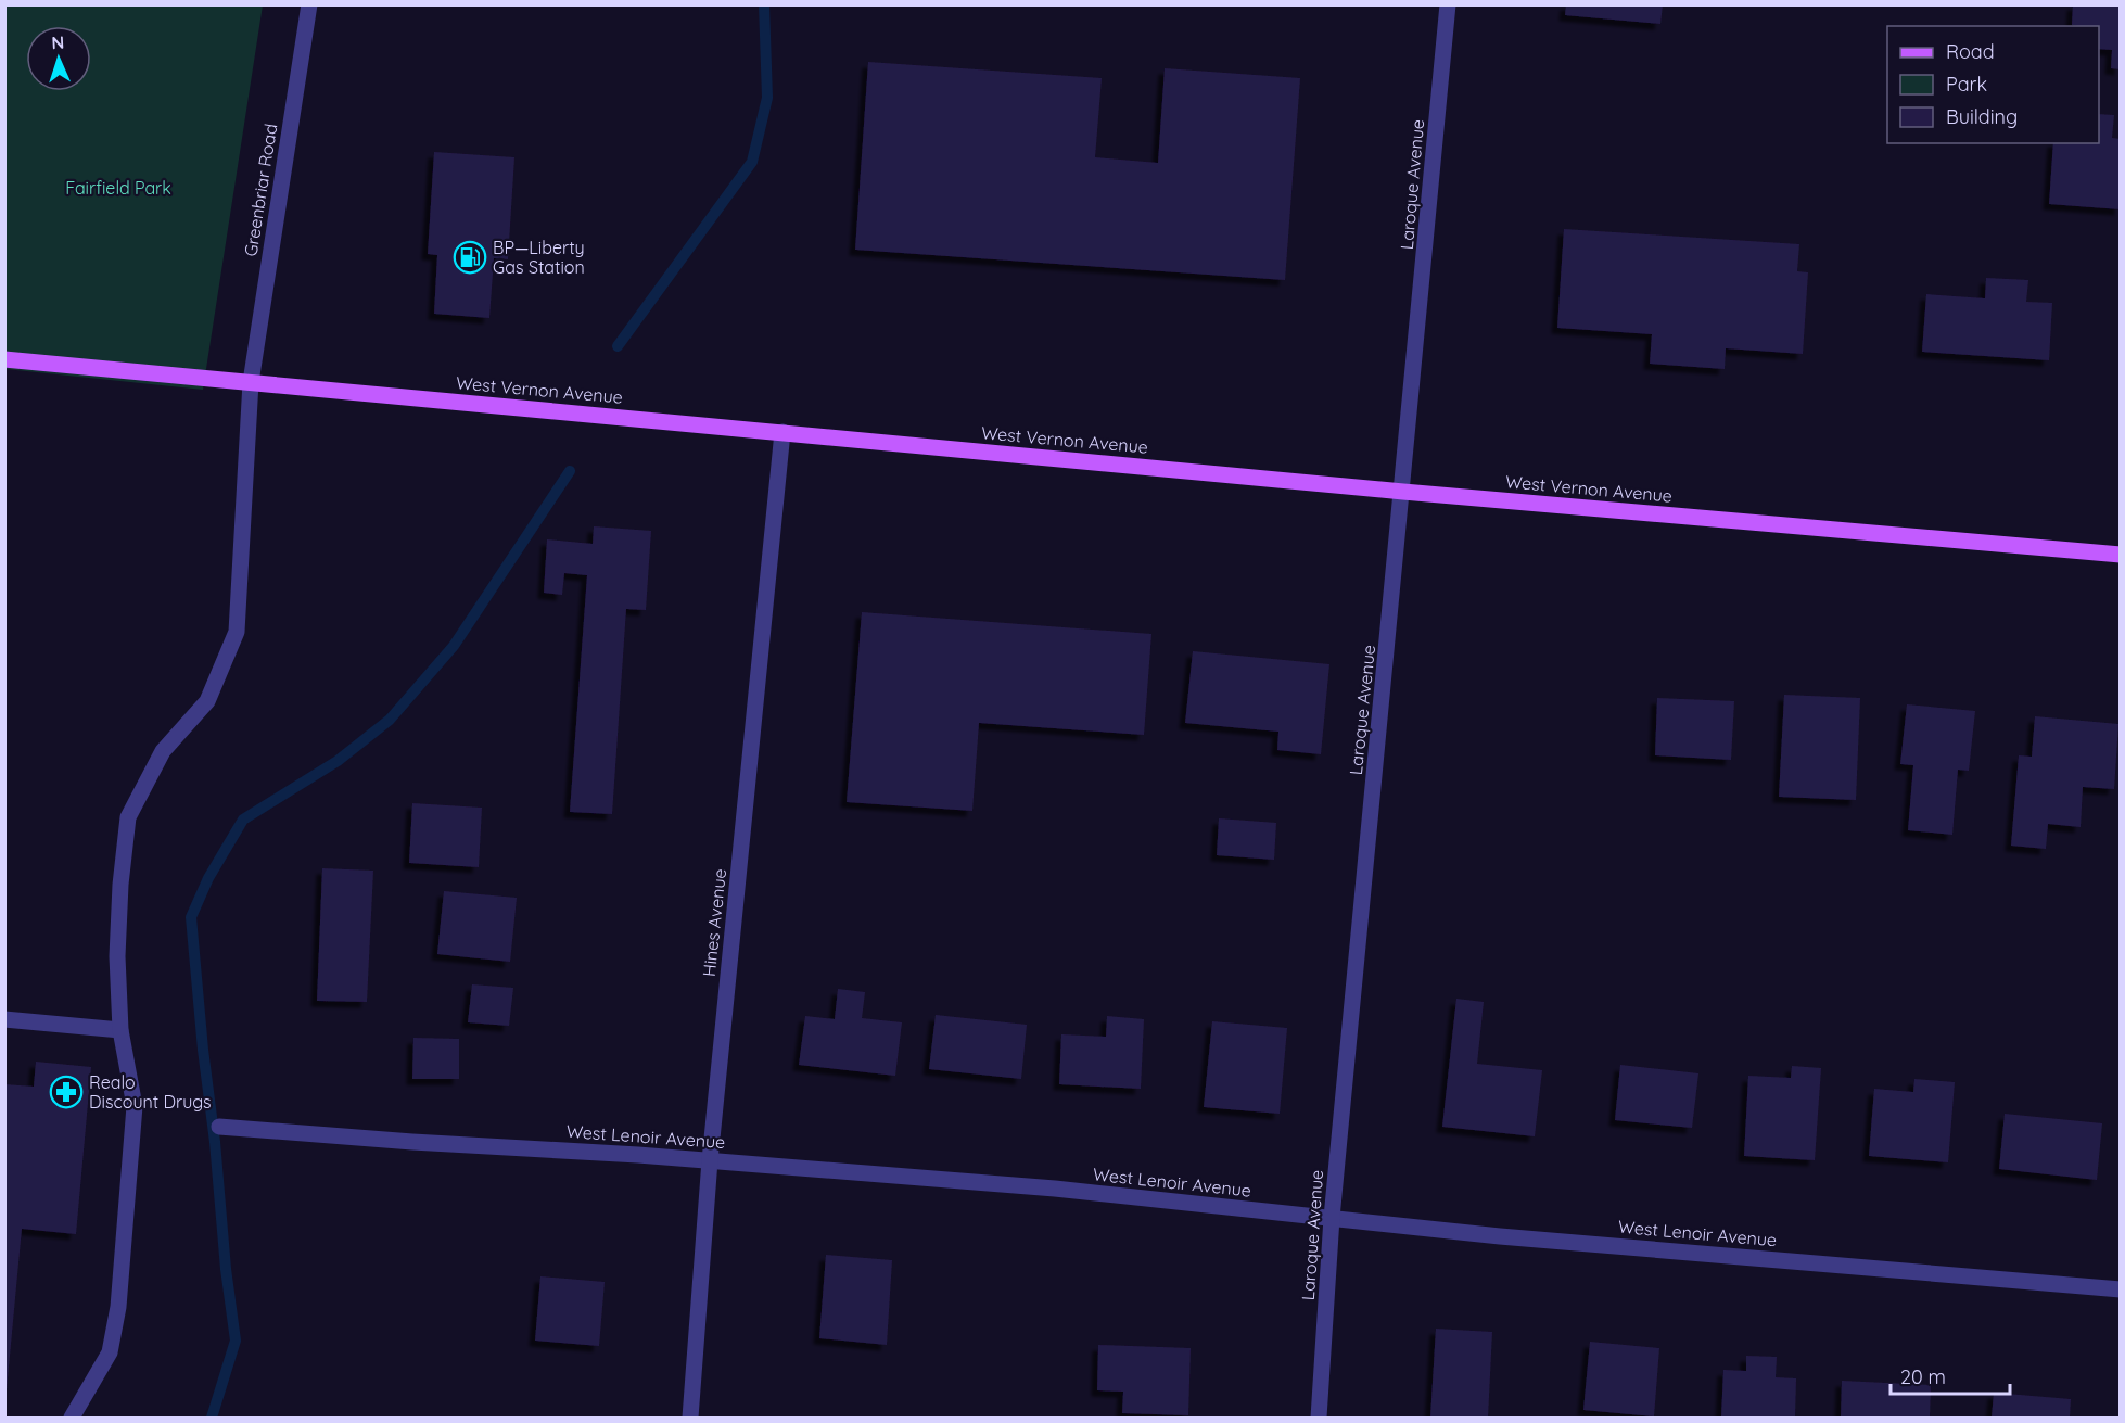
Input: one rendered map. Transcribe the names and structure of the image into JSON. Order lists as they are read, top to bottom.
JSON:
{
  "streets": {
    "main road": ["West Vernon Avenue"],
    "street": [
      "Laroque Avenue",
      "Greenbriar Road",
      "Hines Avenue",
      "West Lenoir Avenue"
    ]
  },
  "crossings": [
    ["Laroque Avenue", "West Vernon Avenue"],
    ["Laroque Avenue", "West Lenoir Avenue"],
    ["Greenbriar Road", "West Vernon Avenue"],
    ["West Vernon Avenue", "Hines Avenue"],
    ["Hines Avenue", "West Lenoir Avenue"]
  ],
  "parks": ["Fairfield Park"],
  "places": {
    "fuel station": ["BP—Liberty Gas Station"],
    "pharmacy": ["Realo Discount Drugs"]
  },
  "legend": ["Road", "Park", "Building"],
  "scale_bar": "20 m",
  "north": "top"
}
